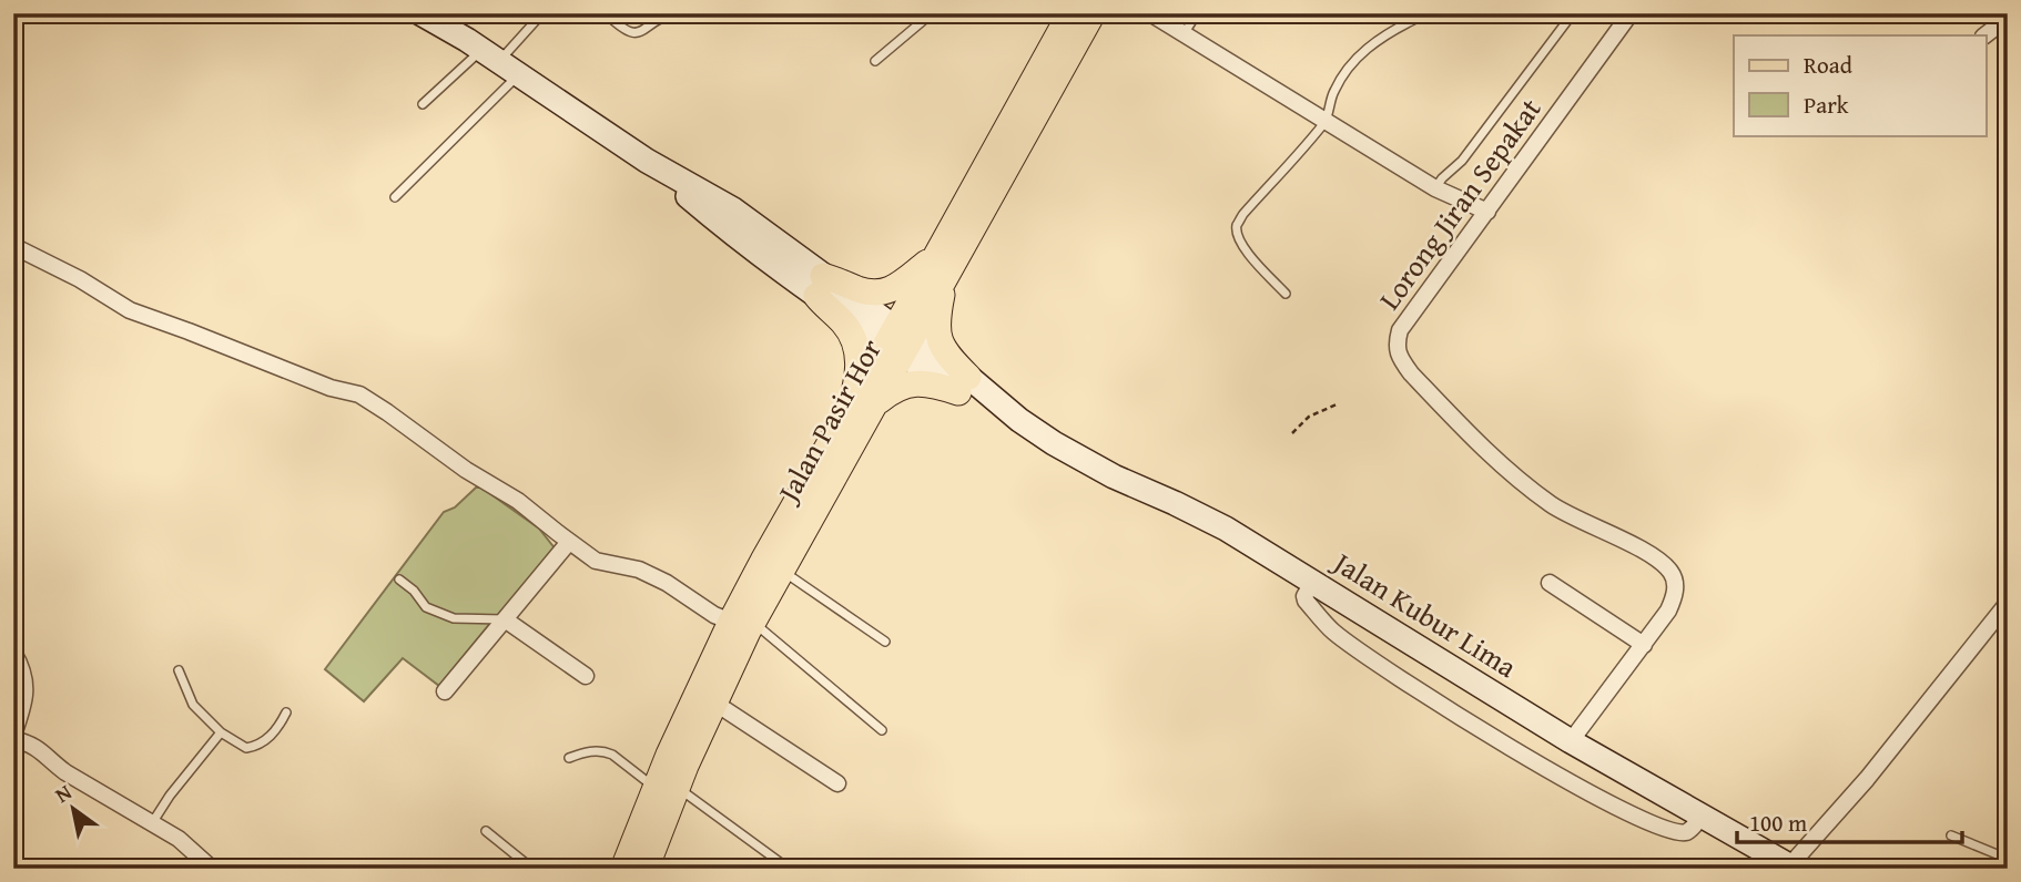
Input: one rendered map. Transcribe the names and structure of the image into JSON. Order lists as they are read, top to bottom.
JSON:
{
  "streets": {
    "main road": ["Jalan Pasir Hor", "Jalan Kubur Lima"],
    "street": ["Lorong Jiran Sepakat"]
  },
  "crossings": [
    ["Lorong Jiran Sepakat", "Jalan Kubur Lima"],
    ["Jalan Pasir Hor", "Jalan Kubur Lima"]
  ],
  "legend": ["Road", "Park"],
  "scale_bar": "100 m",
  "north": "top left"
}
